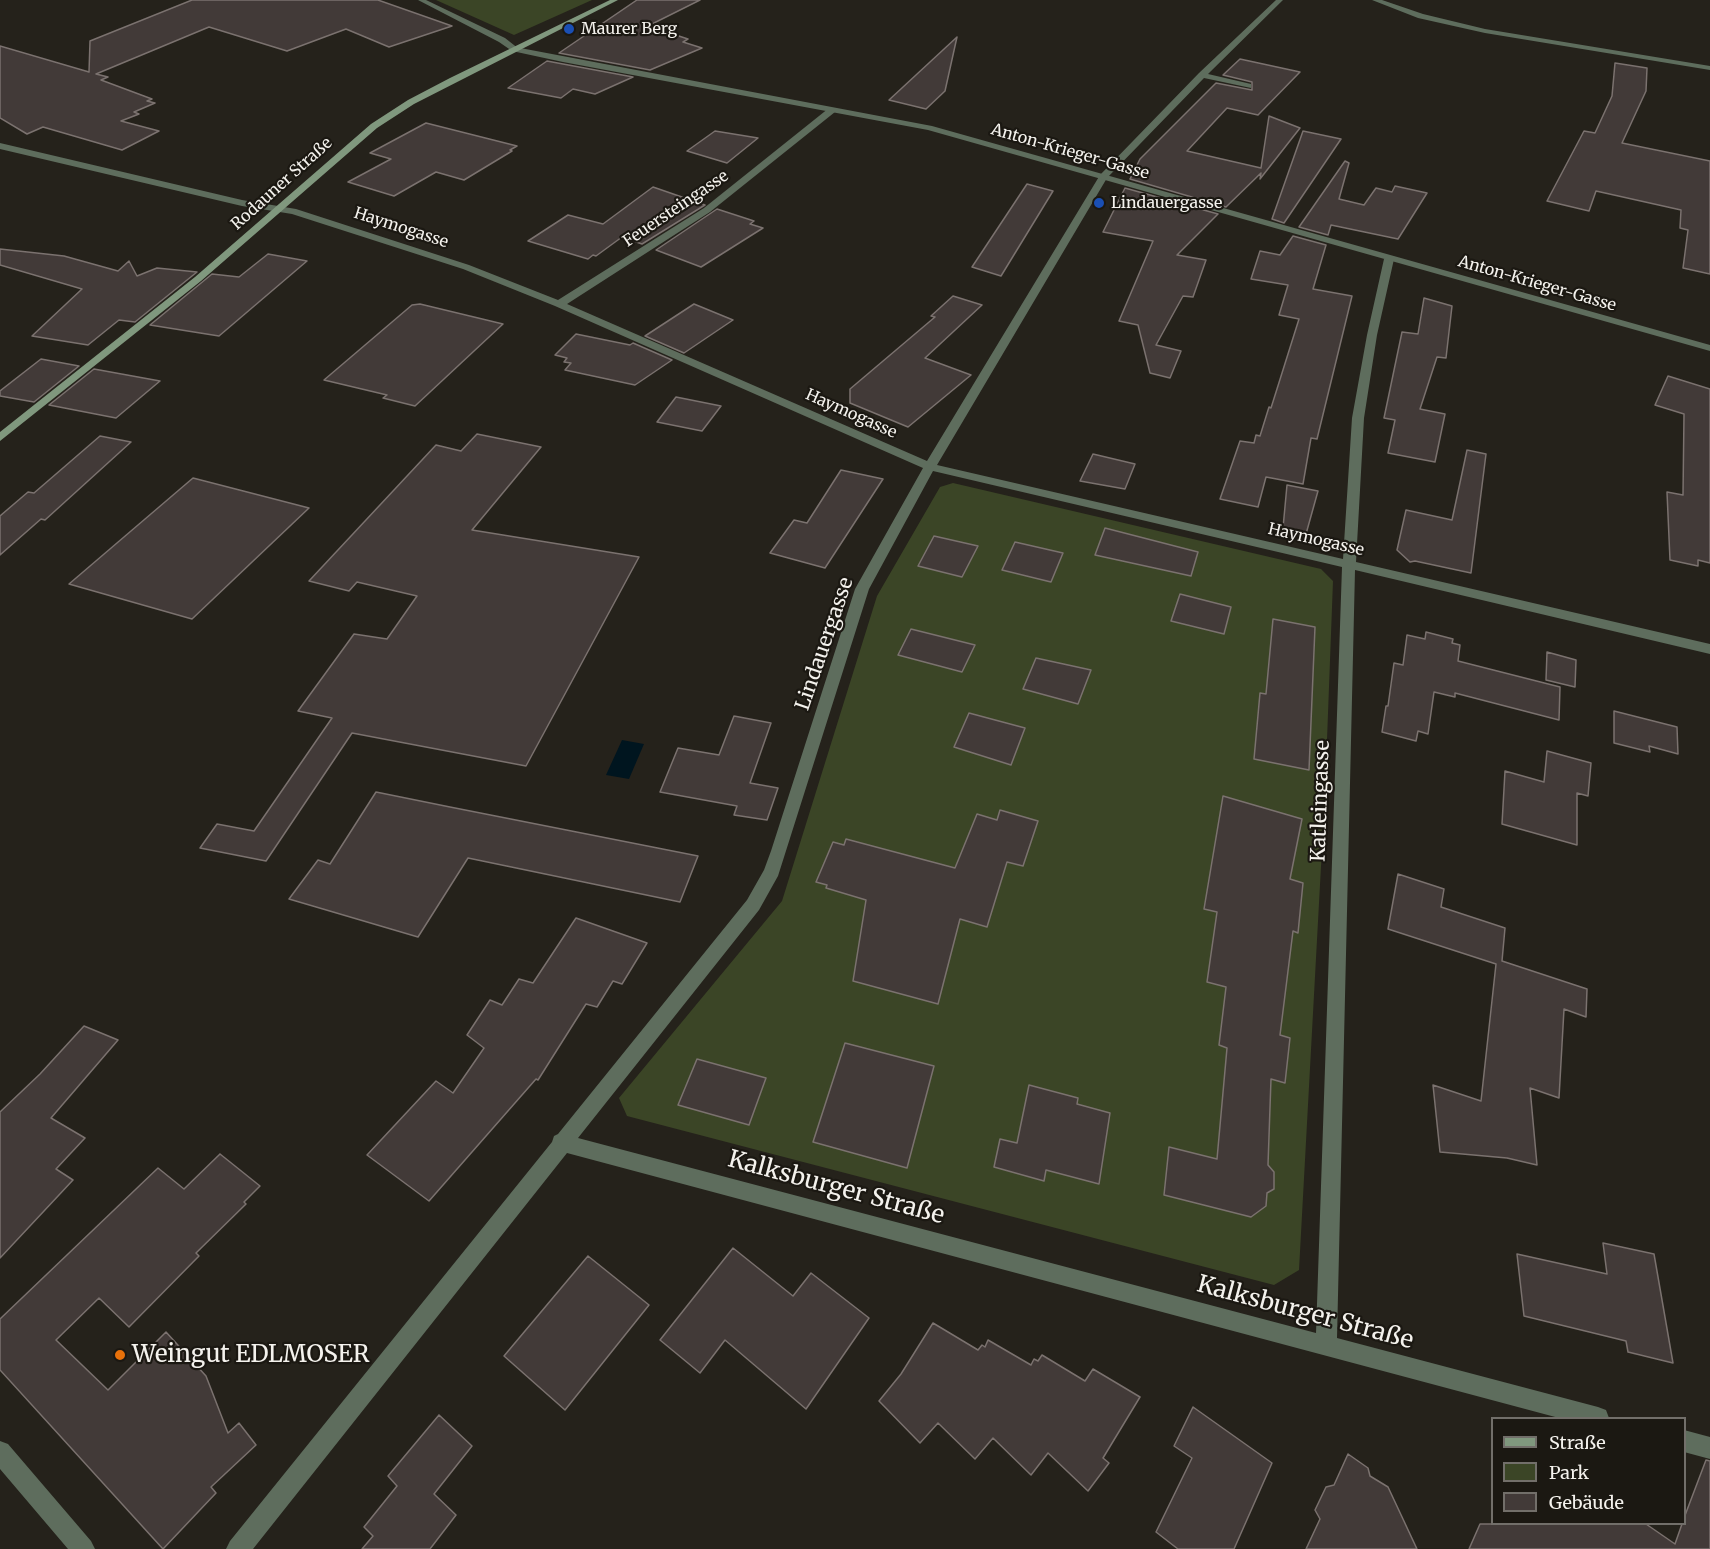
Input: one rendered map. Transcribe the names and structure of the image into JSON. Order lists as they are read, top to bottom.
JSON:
{
  "streets": {
    "main road": ["Rodauner Straße"],
    "street": [
      "Anton-Krieger-Gasse",
      "Feuersteingasse",
      "Haymogasse",
      "Lindauergasse",
      "Katleingasse",
      "Kalksburger Straße"
    ]
  },
  "crossings": [
    ["Anton-Krieger-Gasse", "Rodauner Straße"],
    ["Anton-Krieger-Gasse", "Feuersteingasse"],
    ["Anton-Krieger-Gasse", "Lindauergasse"],
    ["Anton-Krieger-Gasse", "Katleingasse"],
    ["Rodauner Straße", "Haymogasse"],
    ["Feuersteingasse", "Haymogasse"],
    ["Haymogasse", "Lindauergasse"],
    ["Haymogasse", "Katleingasse"],
    ["Lindauergasse", "Kalksburger Straße"],
    ["Katleingasse", "Kalksburger Straße"]
  ],
  "places": ["Maurer Berg", "Lindauergasse", "Weingut EDLMOSER"],
  "legend": ["Straße", "Park", "Gebäude"]
}
